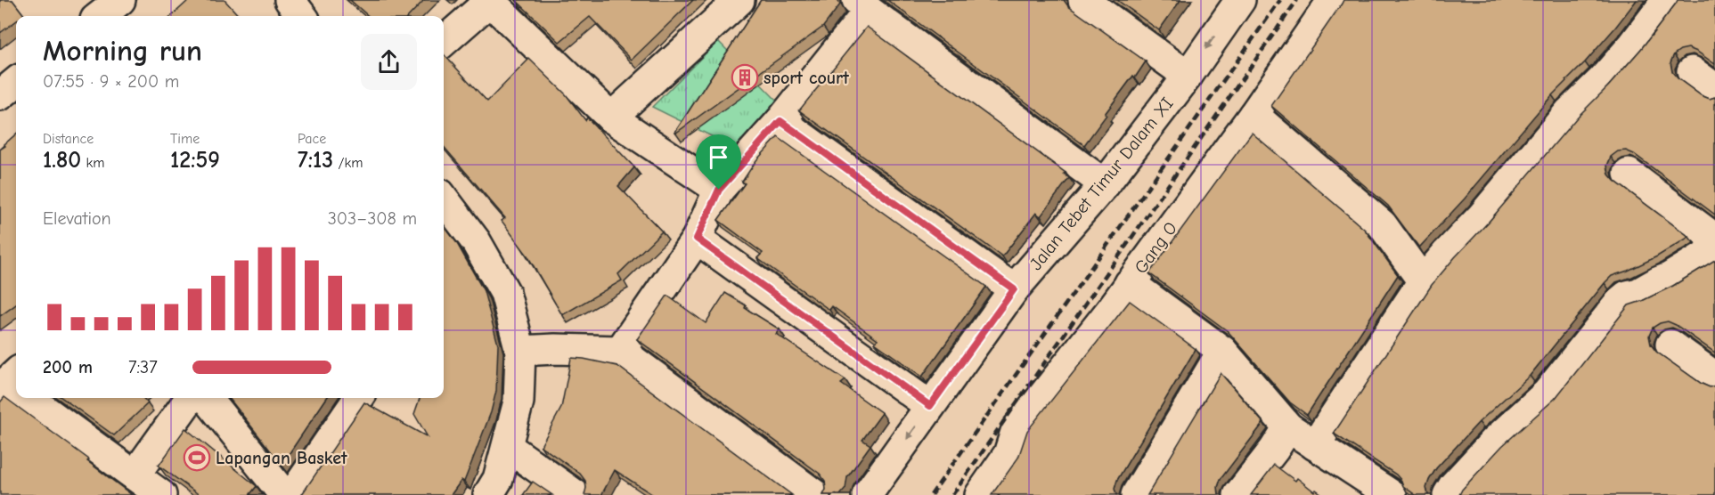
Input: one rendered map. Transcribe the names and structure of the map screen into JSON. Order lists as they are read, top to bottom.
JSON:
{
  "streets": {
    "street": ["Jalan Tebet Timur Dalam XI", "Gang O"]
  },
  "places": {
    "building": ["sport court"],
    "sports": ["Lapangan Basket"]
  },
  "page": {
    "heading": ["Morning run", "07:55 · 9 × 200 m"],
    "stats": [
      ["Distance", "1.80 km"],
      ["Time", "12:59"],
      ["Pace", "7:13 /km"]
    ],
    "chart": ["Elevation", "303–308 m"],
    "list": [
      {
        "name": "200 m",
        "note": "7:37"
      }
    ]
  }
}
